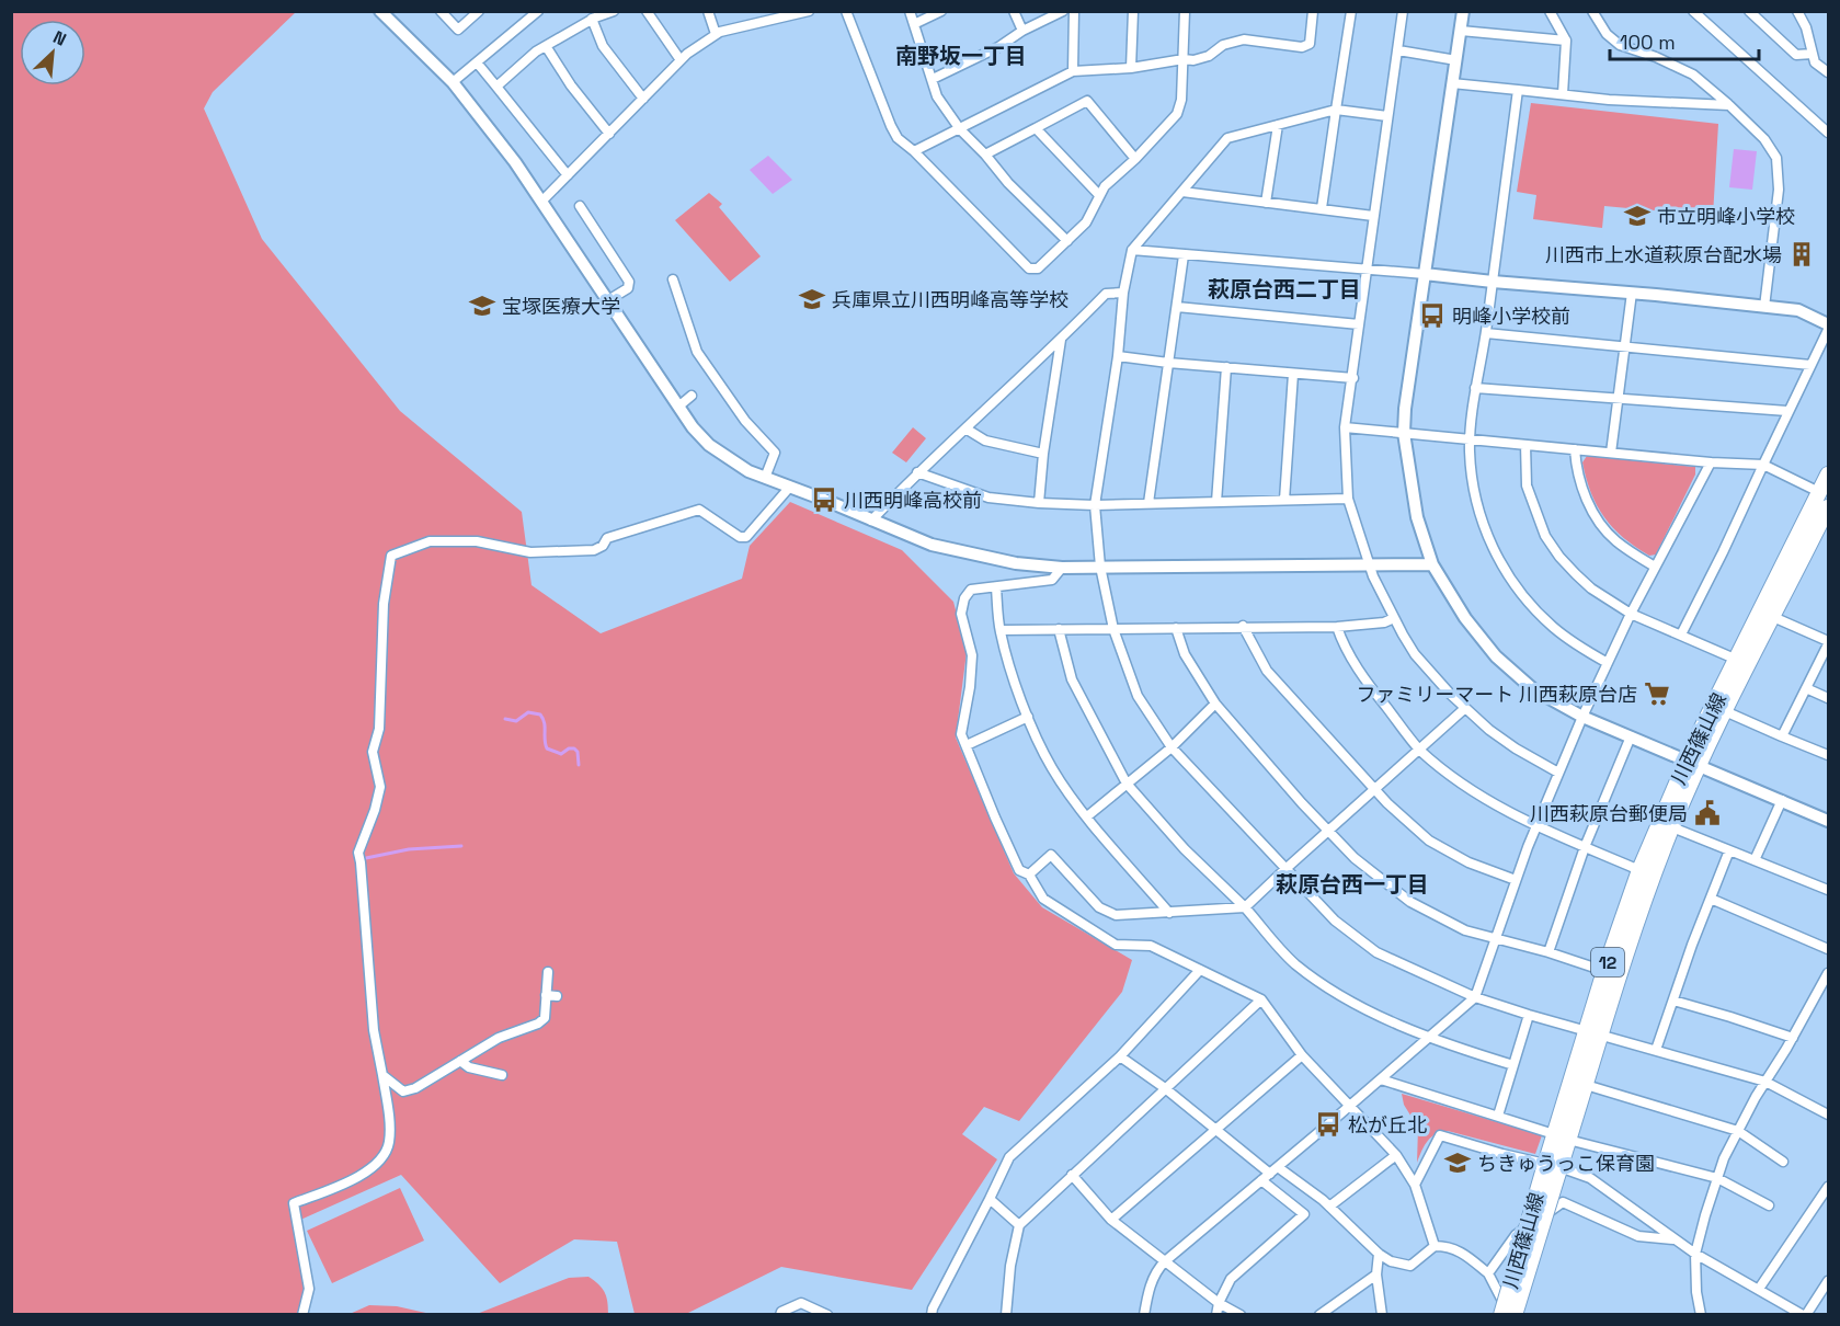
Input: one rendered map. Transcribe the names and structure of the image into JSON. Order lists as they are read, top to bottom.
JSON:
{
  "streets": {
    "main road": ["川西篠山線", "12"]
  },
  "districts": ["南野坂一丁目", "萩原台西二丁目", "萩原台西一丁目"],
  "places": {
    "school or university": [
      "市立明峰小学校",
      "兵庫県立川西明峰高等学校",
      "宝塚医療大学",
      "ちきゅうっこ保育園"
    ],
    "building": ["川西市上水道萩原台配水場"],
    "bus stop": ["明峰小学校前", "川西明峰高校前", "松が丘北"],
    "supermarket": ["ファミリーマート 川西萩原台店"],
    "public building": ["川西萩原台郵便局"]
  },
  "scale_bar": "100 m",
  "north": "top right"
}
